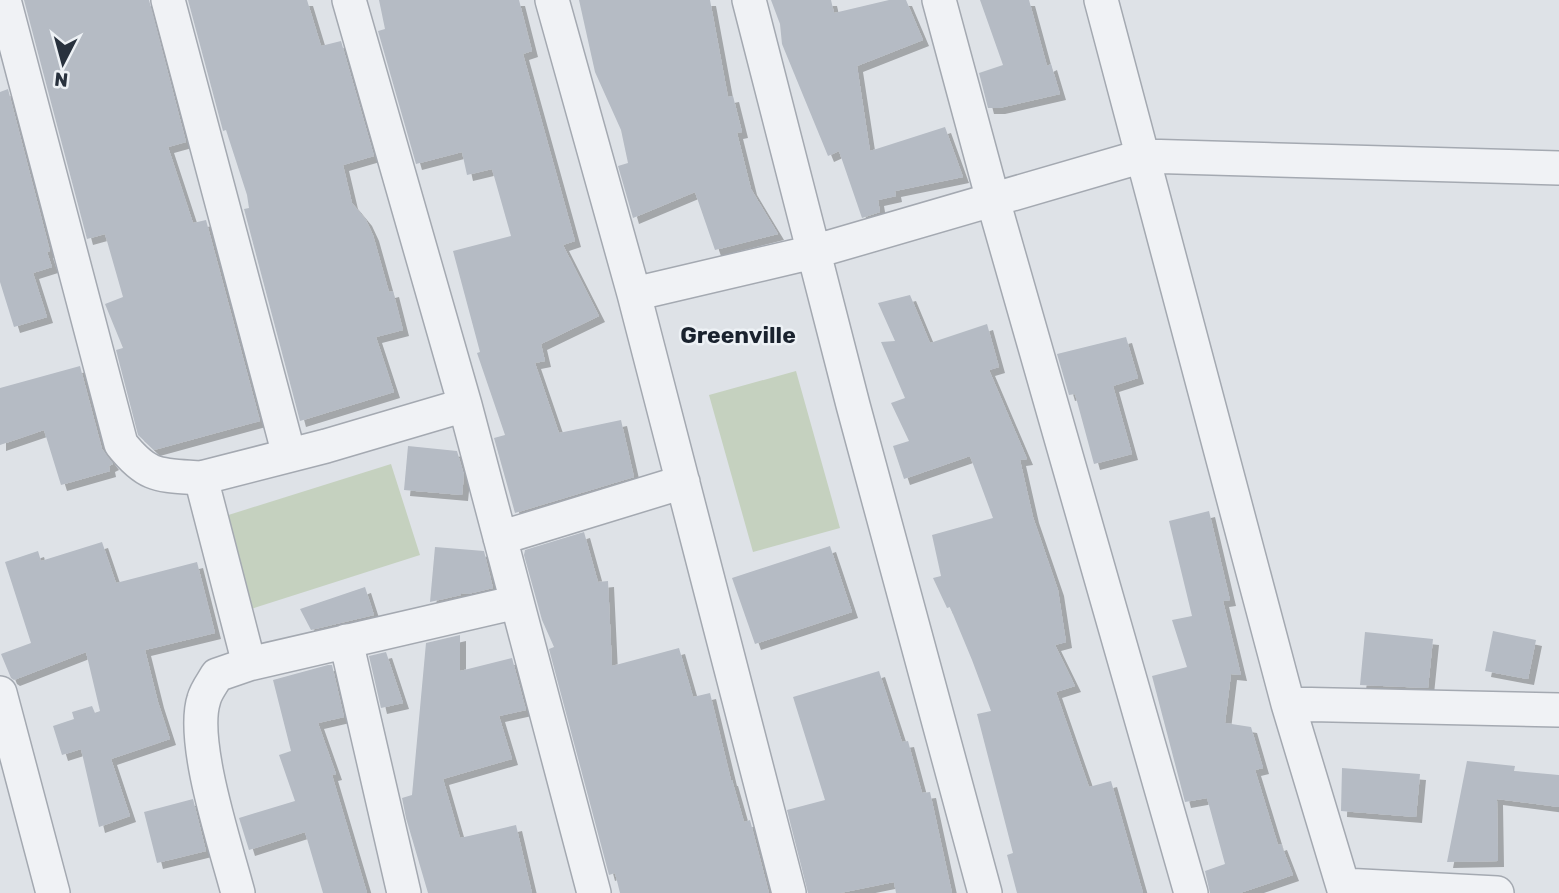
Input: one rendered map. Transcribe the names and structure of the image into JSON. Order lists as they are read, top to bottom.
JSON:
{
  "districts": ["Greenville"],
  "north": "bottom"
}
